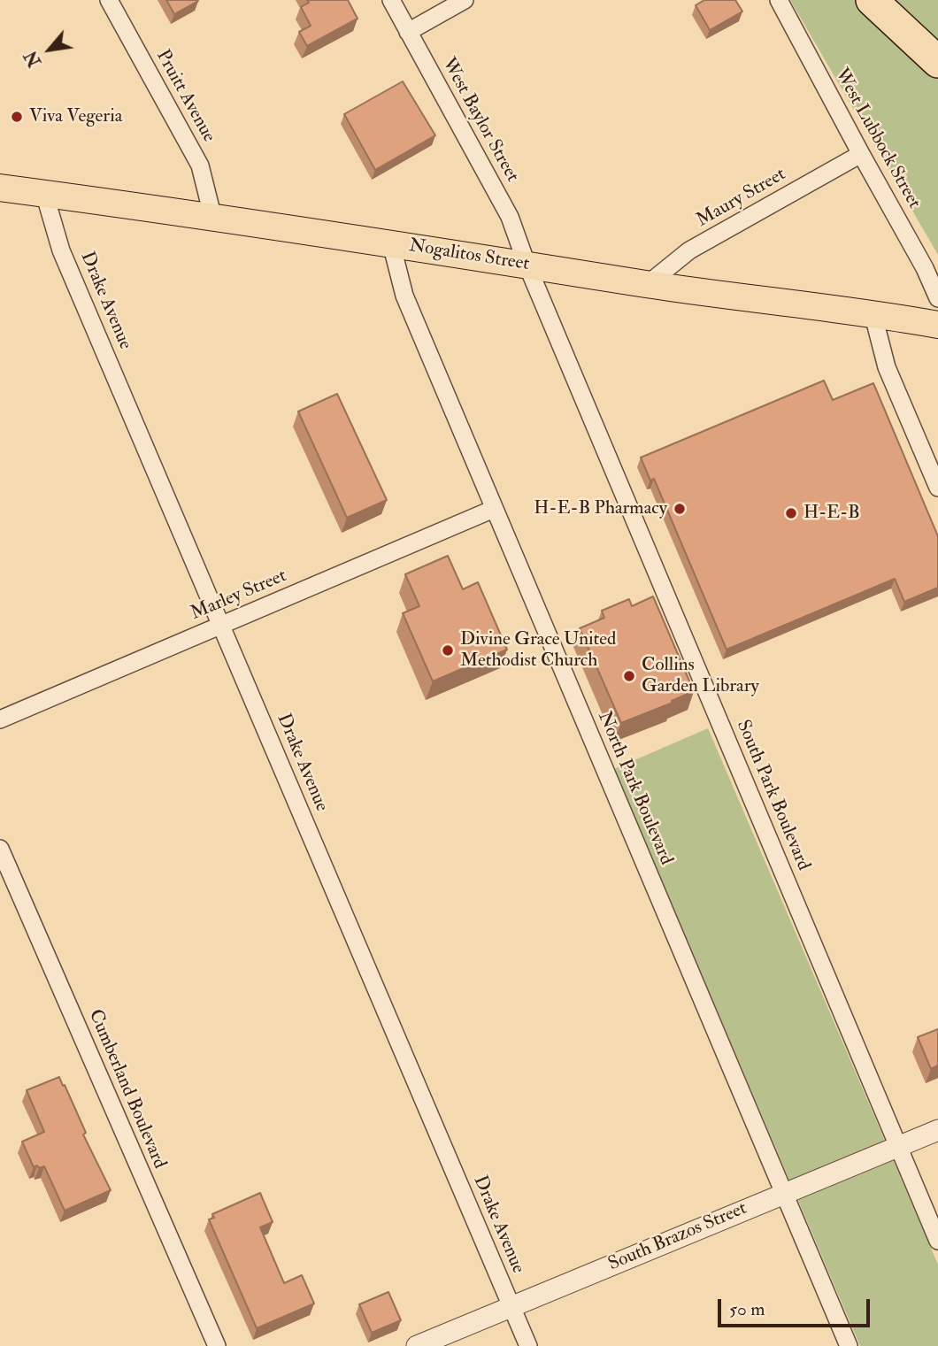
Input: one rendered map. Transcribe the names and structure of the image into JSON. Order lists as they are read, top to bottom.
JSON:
{
  "streets": {
    "main road": ["Nogalitos Street"],
    "street": [
      "Pruitt Avenue",
      "West Baylor Street",
      "West Lubbock Street",
      "Maury Street",
      "Drake Avenue",
      "Marley Street",
      "North Park Boulevard",
      "South Park Boulevard",
      "Cumberland Boulevard",
      "South Brazos Street"
    ]
  },
  "crossings": [
    ["Pruitt Avenue", "Nogalitos Street"],
    ["West Baylor Street", "Nogalitos Street"],
    ["West Baylor Street", "South Park Boulevard"],
    ["West Lubbock Street", "Maury Street"],
    ["Maury Street", "Nogalitos Street"],
    ["Nogalitos Street", "Drake Avenue"],
    ["Nogalitos Street", "North Park Boulevard"],
    ["Nogalitos Street", "South Park Boulevard"],
    ["Drake Avenue", "Marley Street"],
    ["Drake Avenue", "South Brazos Street"],
    ["Marley Street", "North Park Boulevard"],
    ["North Park Boulevard", "South Brazos Street"],
    ["South Park Boulevard", "South Brazos Street"]
  ],
  "places": [
    "Viva Vegeria",
    "H-E-B Pharmacy",
    "H-E-B",
    "Divine Grace United Methodist Church",
    "Collins Garden Library"
  ],
  "scale_bar": "50 m",
  "north": "bottom left"
}
